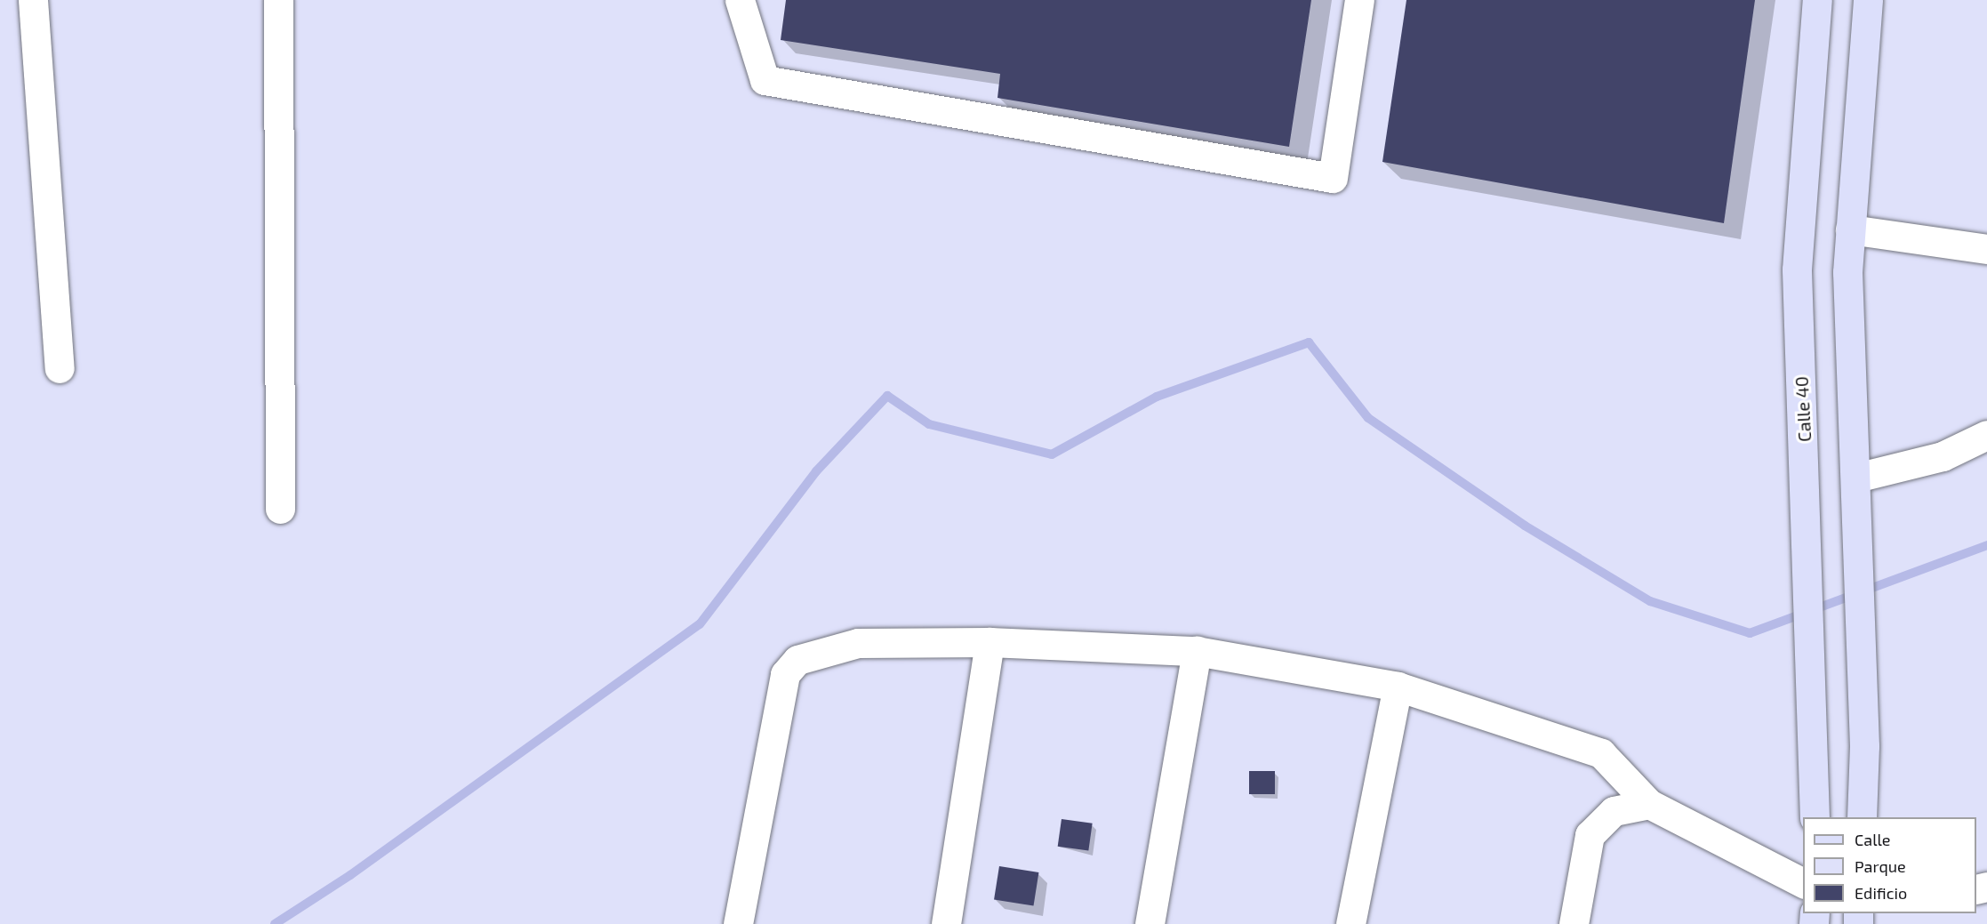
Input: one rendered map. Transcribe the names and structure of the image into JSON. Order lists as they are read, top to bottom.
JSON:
{
  "streets": {
    "main road": ["Calle 40"]
  },
  "legend": ["Calle", "Parque", "Edificio"]
}
